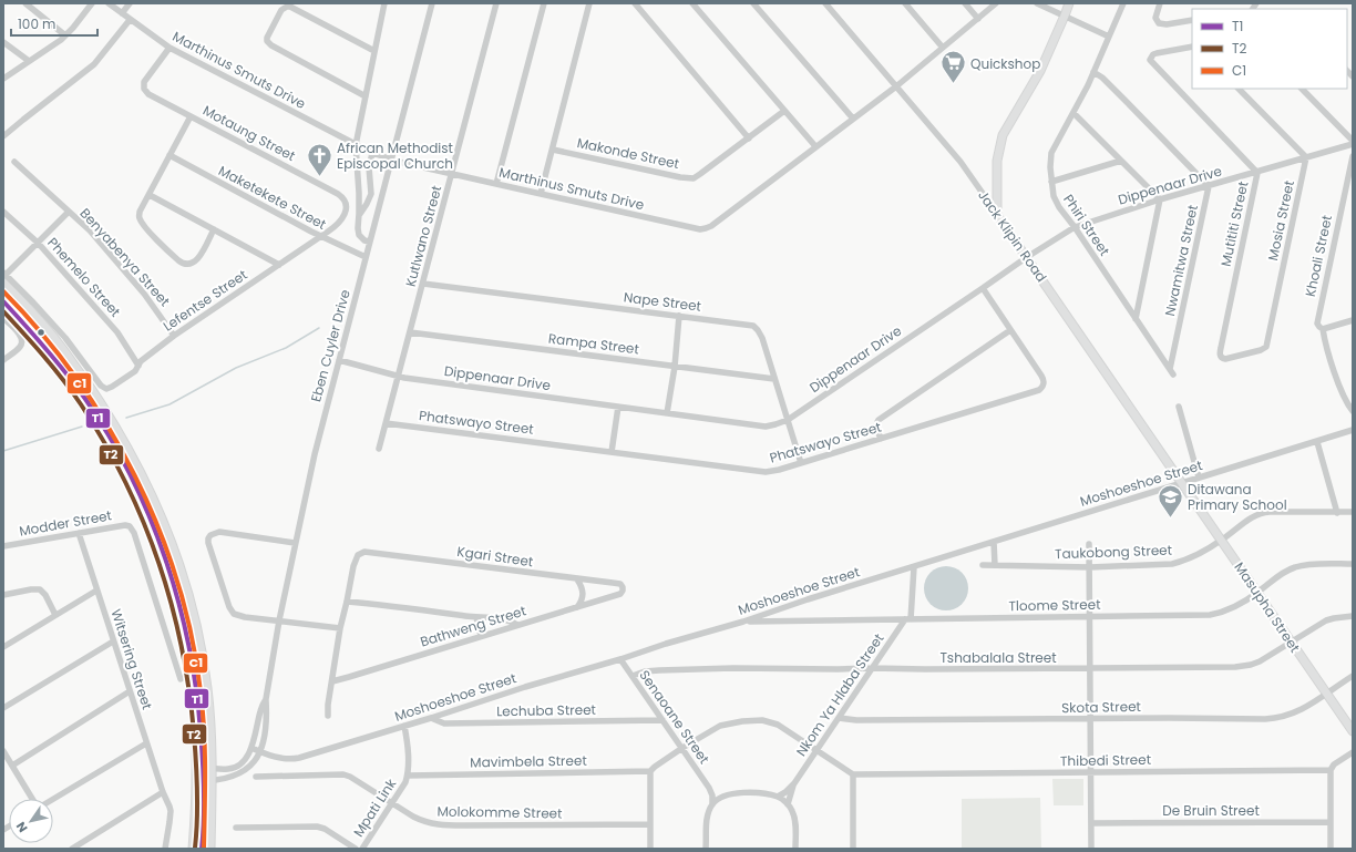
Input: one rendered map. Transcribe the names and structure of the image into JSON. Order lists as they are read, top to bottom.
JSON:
{
  "streets": {
    "main road": ["Jack Klipin Road", "Masupha Street"],
    "street": [
      "Marthinus Smuts Drive",
      "Motaung Street",
      "Makonde Street",
      "Dippenaar Drive",
      "Maketekete Street",
      "Mosia Street",
      "Mutititi Street",
      "Phiri Street",
      "Kutlwano Street",
      "Khoali Street",
      "Benyabenya Street",
      "Nwamitwa Street",
      "Phemelo Street",
      "Lefentse Street",
      "Nape Street",
      "Rampa Street",
      "Eben Cuyler Drive",
      "Phatswayo Street",
      "Moshoeshoe Street",
      "Modder Street",
      "Taukobong Street",
      "Kgari Street",
      "Tloome Street",
      "Bathweng Street",
      "Tshabalala Street",
      "Witsering Street",
      "Nkom Ya Hlaba Street",
      "Skota Street",
      "Lechuba Street",
      "Senaoane Street",
      "Thibedi Street",
      "Mavimbela Street",
      "Mpati Link",
      "De Bruin Street",
      "Molokomme Street"
    ]
  },
  "crossings": [
    ["Marthinus Smuts Drive", "Motaung Street"],
    ["Marthinus Smuts Drive", "Kutlwano Street"],
    ["Marthinus Smuts Drive", "Jack Klipin Road"],
    ["Marthinus Smuts Drive", "Eben Cuyler Drive"],
    ["Motaung Street", "Maketekete Street"],
    ["Motaung Street", "Lefentse Street"],
    ["Dippenaar Drive", "Mosia Street"],
    ["Dippenaar Drive", "Mutititi Street"],
    ["Dippenaar Drive", "Phiri Street"],
    ["Dippenaar Drive", "Kutlwano Street"],
    ["Dippenaar Drive", "Jack Klipin Road"],
    ["Dippenaar Drive", "Nwamitwa Street"],
    ["Dippenaar Drive", "Nape Street"],
    ["Dippenaar Drive", "Eben Cuyler Drive"],
    ["Dippenaar Drive", "Phatswayo Street"],
    ["Maketekete Street", "Lefentse Street"],
    ["Maketekete Street", "Eben Cuyler Drive"],
    ["Mosia Street", "Mutititi Street"],
    ["Phiri Street", "Nwamitwa Street"],
    ["Kutlwano Street", "Nape Street"],
    ["Kutlwano Street", "Rampa Street"],
    ["Kutlwano Street", "Phatswayo Street"],
    ["Jack Klipin Road", "Moshoeshoe Street"],
    ["Jack Klipin Road", "Masupha Street"],
    ["Benyabenya Street", "Lefentse Street"],
    ["Phemelo Street", "Lefentse Street"],
    ["Nape Street", "Rampa Street"],
    ["Nape Street", "Phatswayo Street"],
    ["Eben Cuyler Drive", "Moshoeshoe Street"],
    ["Moshoeshoe Street", "Tloome Street"],
    ["Moshoeshoe Street", "Masupha Street"],
    ["Moshoeshoe Street", "Lechuba Street"],
    ["Moshoeshoe Street", "Senaoane Street"],
    ["Moshoeshoe Street", "Mpati Link"],
    ["Modder Street", "Witsering Street"],
    ["Taukobong Street", "Masupha Street"],
    ["Kgari Street", "Bathweng Street"],
    ["Tloome Street", "Masupha Street"],
    ["Tloome Street", "Nkom Ya Hlaba Street"],
    ["Masupha Street", "Tshabalala Street"],
    ["Masupha Street", "Skota Street"],
    ["Tshabalala Street", "Nkom Ya Hlaba Street"],
    ["Tshabalala Street", "Senaoane Street"],
    ["Nkom Ya Hlaba Street", "Skota Street"],
    ["Lechuba Street", "Senaoane Street"],
    ["Mavimbela Street", "Mpati Link"],
    ["Mpati Link", "Molokomme Street"]
  ],
  "places": {
    "supermarket": ["Quickshop"],
    "church": ["African Methodist Episcopal Church"],
    "school or university": ["Ditawana Primary School"]
  },
  "lines": ["transit line C1", "transit line T1", "transit line T2"],
  "legend": ["T1", "T2", "C1"],
  "scale_bar": "100 m",
  "north": "bottom left"
}
